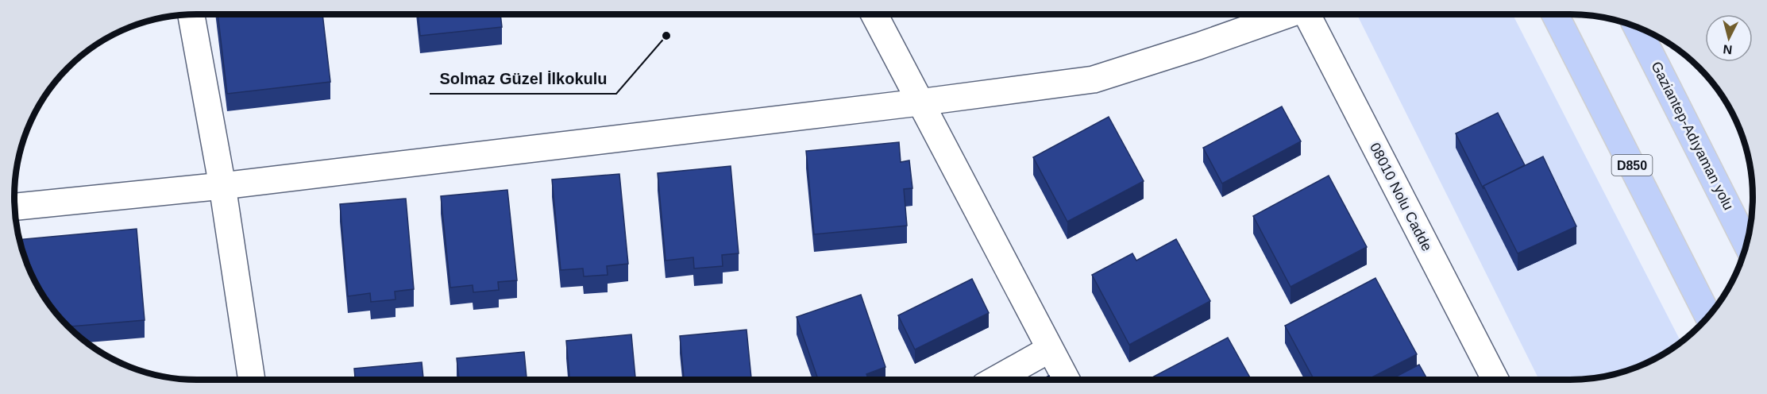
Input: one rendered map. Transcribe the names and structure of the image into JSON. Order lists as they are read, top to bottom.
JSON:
{
  "streets": {
    "highway": ["Gaziantep-Adıyaman yolu", "D850"],
    "street": ["08010 Nolu Cadde"]
  },
  "places": ["Solmaz Güzel İlkokulu"],
  "north": "bottom"
}
